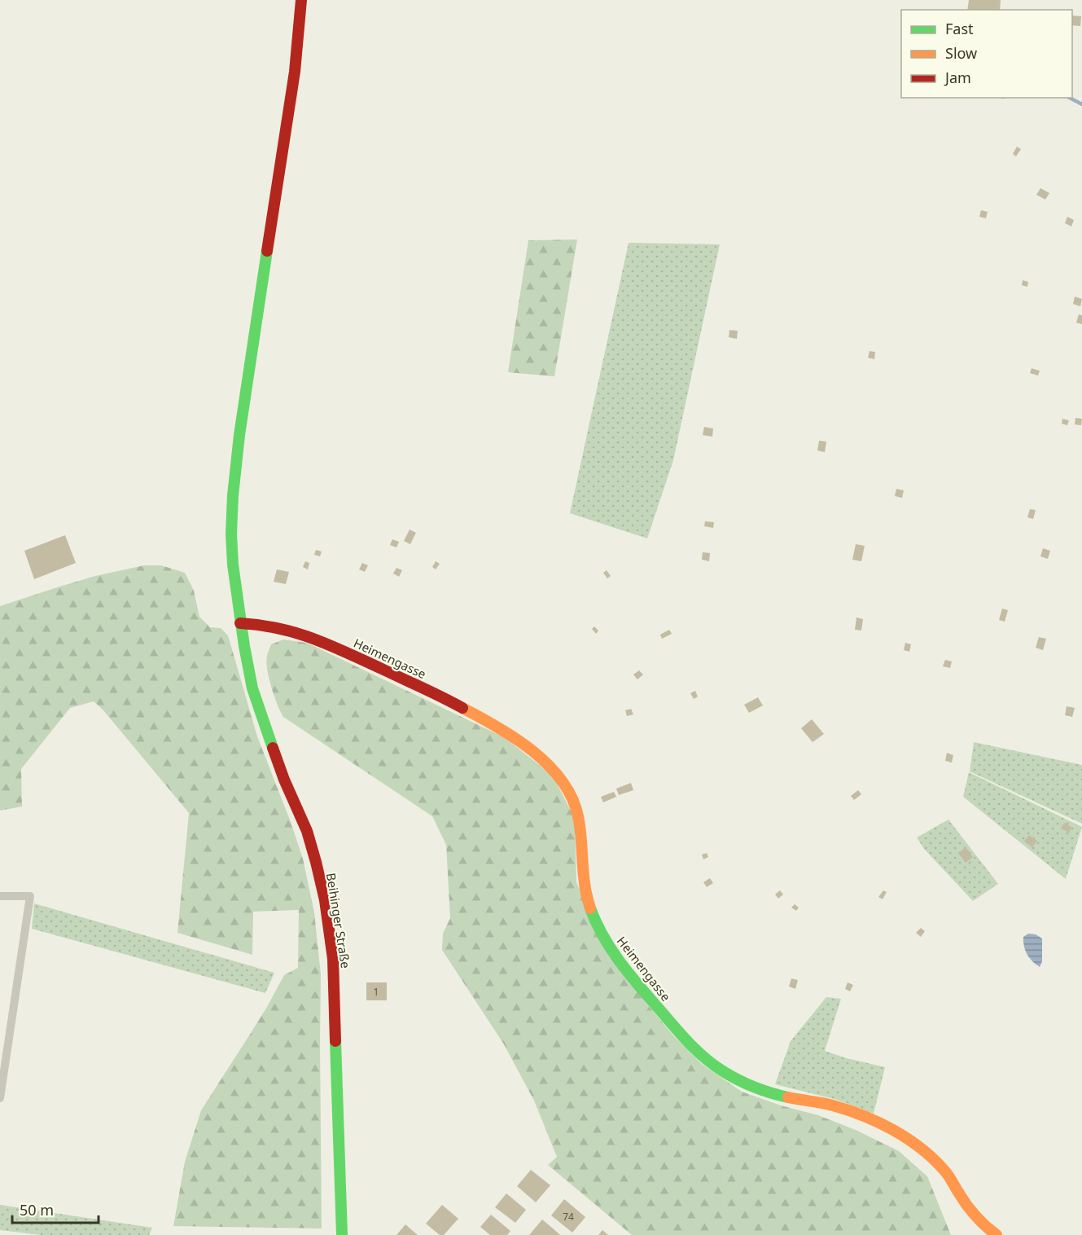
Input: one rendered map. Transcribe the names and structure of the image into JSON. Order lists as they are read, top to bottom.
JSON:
{
  "streets": {
    "main road": ["Heimengasse", "Beihinger Straße"]
  },
  "crossings": [
    ["Heimengasse", "Beihinger Straße"]
  ],
  "house_numbers": ["1", "74"],
  "legend": ["Fast", "Slow", "Jam"],
  "scale_bar": "50 m"
}
